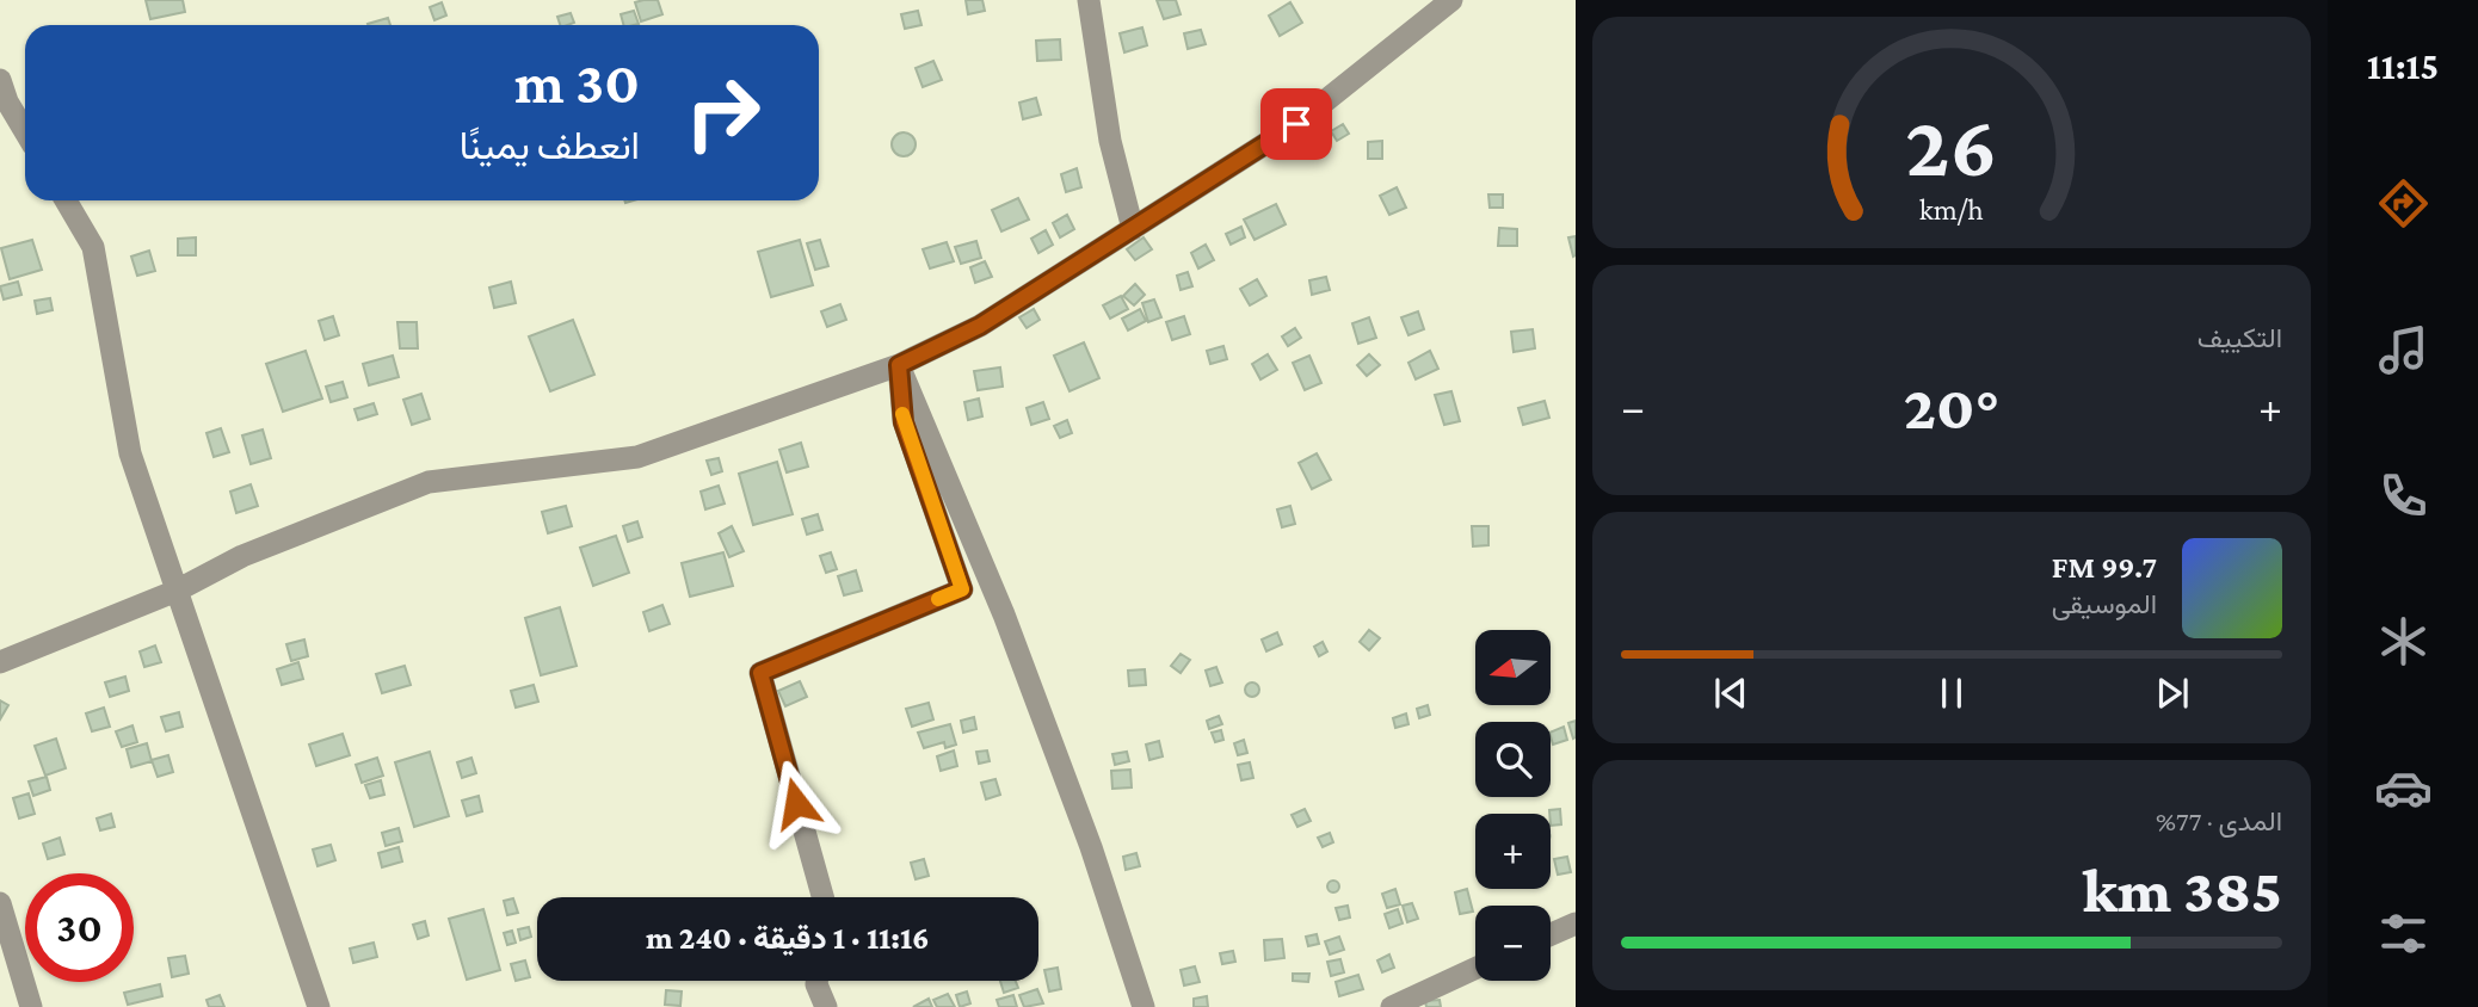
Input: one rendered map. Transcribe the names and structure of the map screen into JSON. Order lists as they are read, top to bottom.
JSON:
{
  "north": "left",
  "page": {
    "tabs": "11:15",
    "turn": ["30 m", "انعطف يمينًا"],
    "tile": [
      "التكييف",
      ["المدى · 77%", "385 km"]
    ],
    "heat": ["−", "20°", "+"],
    "song": ["99.7 FM", "الموسيقى"],
    "map_buttons": ["+", "−"],
    "limit": "30",
    "trip": "11:16 · 1 دقيقة · 240 m",
    "gauge": ["26", "km/h"]
  }
}
